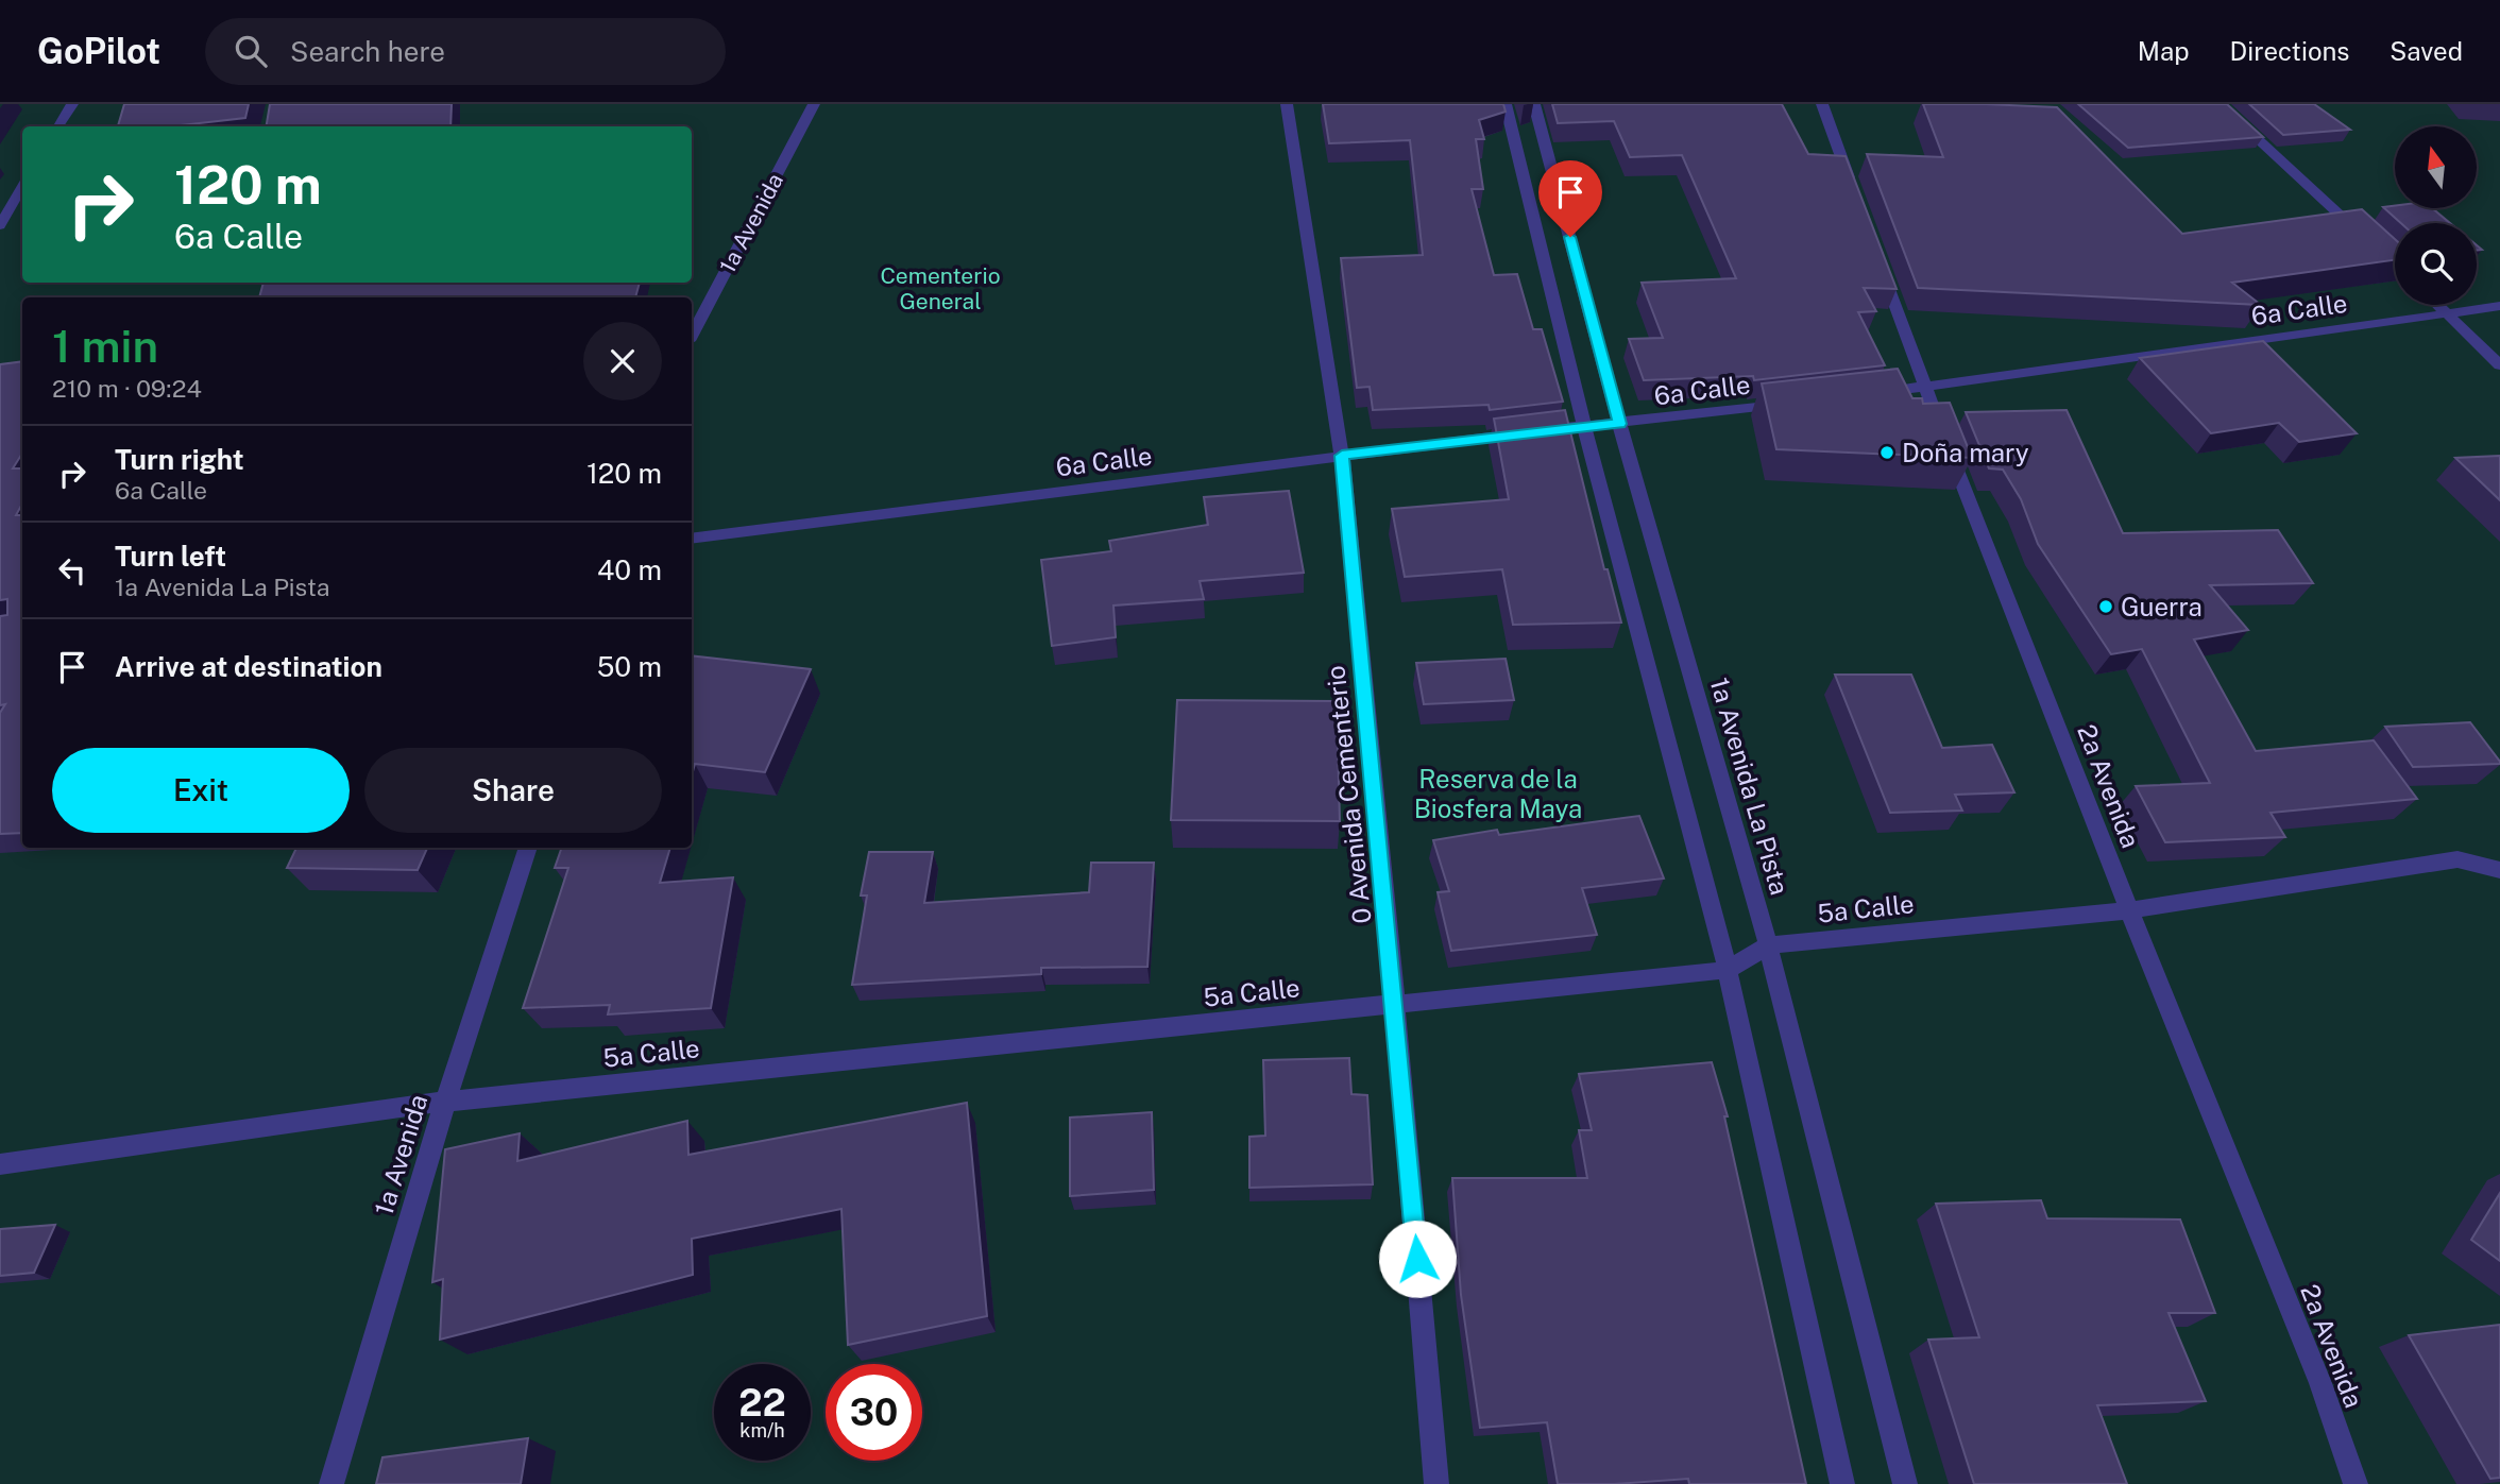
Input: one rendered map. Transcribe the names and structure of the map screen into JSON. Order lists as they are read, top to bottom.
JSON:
{
  "streets": {
    "street": [
      "1a Avenida",
      "6a Calle",
      "1a Avenida La Pista",
      "2a Avenida",
      "0 Avenida Cementerio",
      "5a Calle"
    ]
  },
  "crossings": [
    ["1a Avenida", "5a Calle"],
    ["6a Calle", "1a Avenida La Pista"],
    ["6a Calle", "2a Avenida"],
    ["6a Calle", "0 Avenida Cementerio"],
    ["1a Avenida La Pista", "5a Calle"],
    ["2a Avenida", "5a Calle"],
    ["0 Avenida Cementerio", "5a Calle"]
  ],
  "parks": ["Cementerio General", "Reserva de la Biosfera Maya"],
  "places": ["Doña mary", "Guerra"],
  "north": "top",
  "page": {
    "header": "GoPilot",
    "search": "Search here",
    "nav": ["Map", "Directions", "Saved"],
    "turn": ["120 m", "6a Calle"],
    "heading": ["1 min", "210 m · 09:24"],
    "list": [
      {
        "name": "Turn right",
        "note": "6a Calle",
        "value": "120 m"
      },
      {
        "name": "Turn left",
        "note": "1a Avenida La Pista",
        "value": "40 m"
      },
      {
        "name": "Arrive at destination",
        "value": "50 m"
      }
    ],
    "buttons": ["Exit", "Share"],
    "speed": "22 km/h",
    "limit": "30"
  }
}
